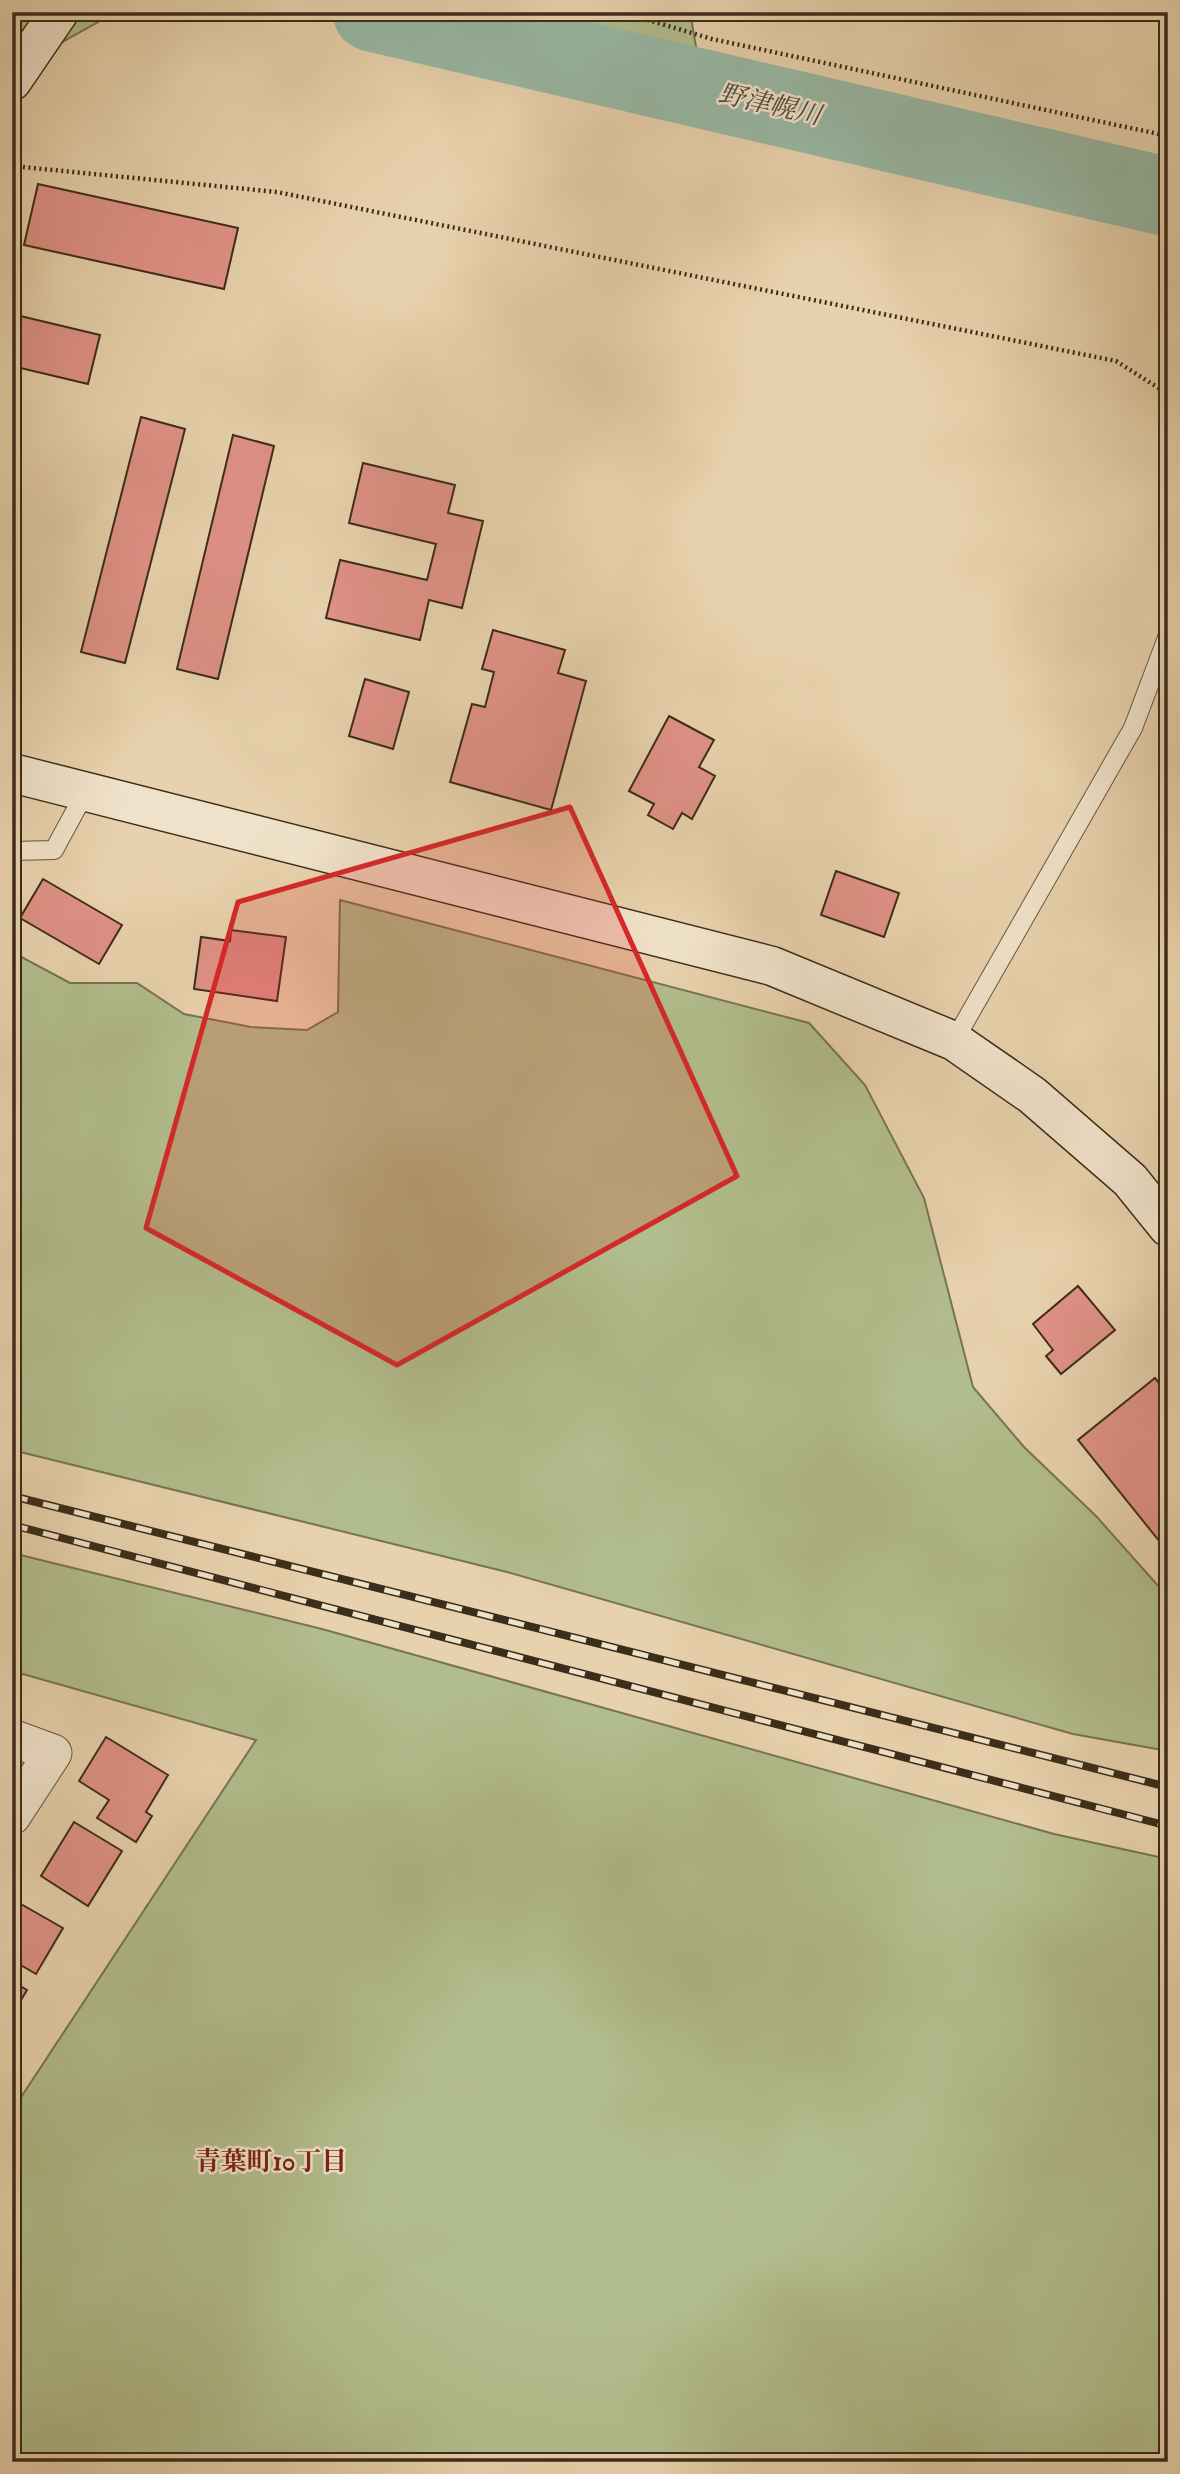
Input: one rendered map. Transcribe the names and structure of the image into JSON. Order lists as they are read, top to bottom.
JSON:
{
  "districts": ["青葉町10丁目"],
  "water": ["野津幌川"]
}
